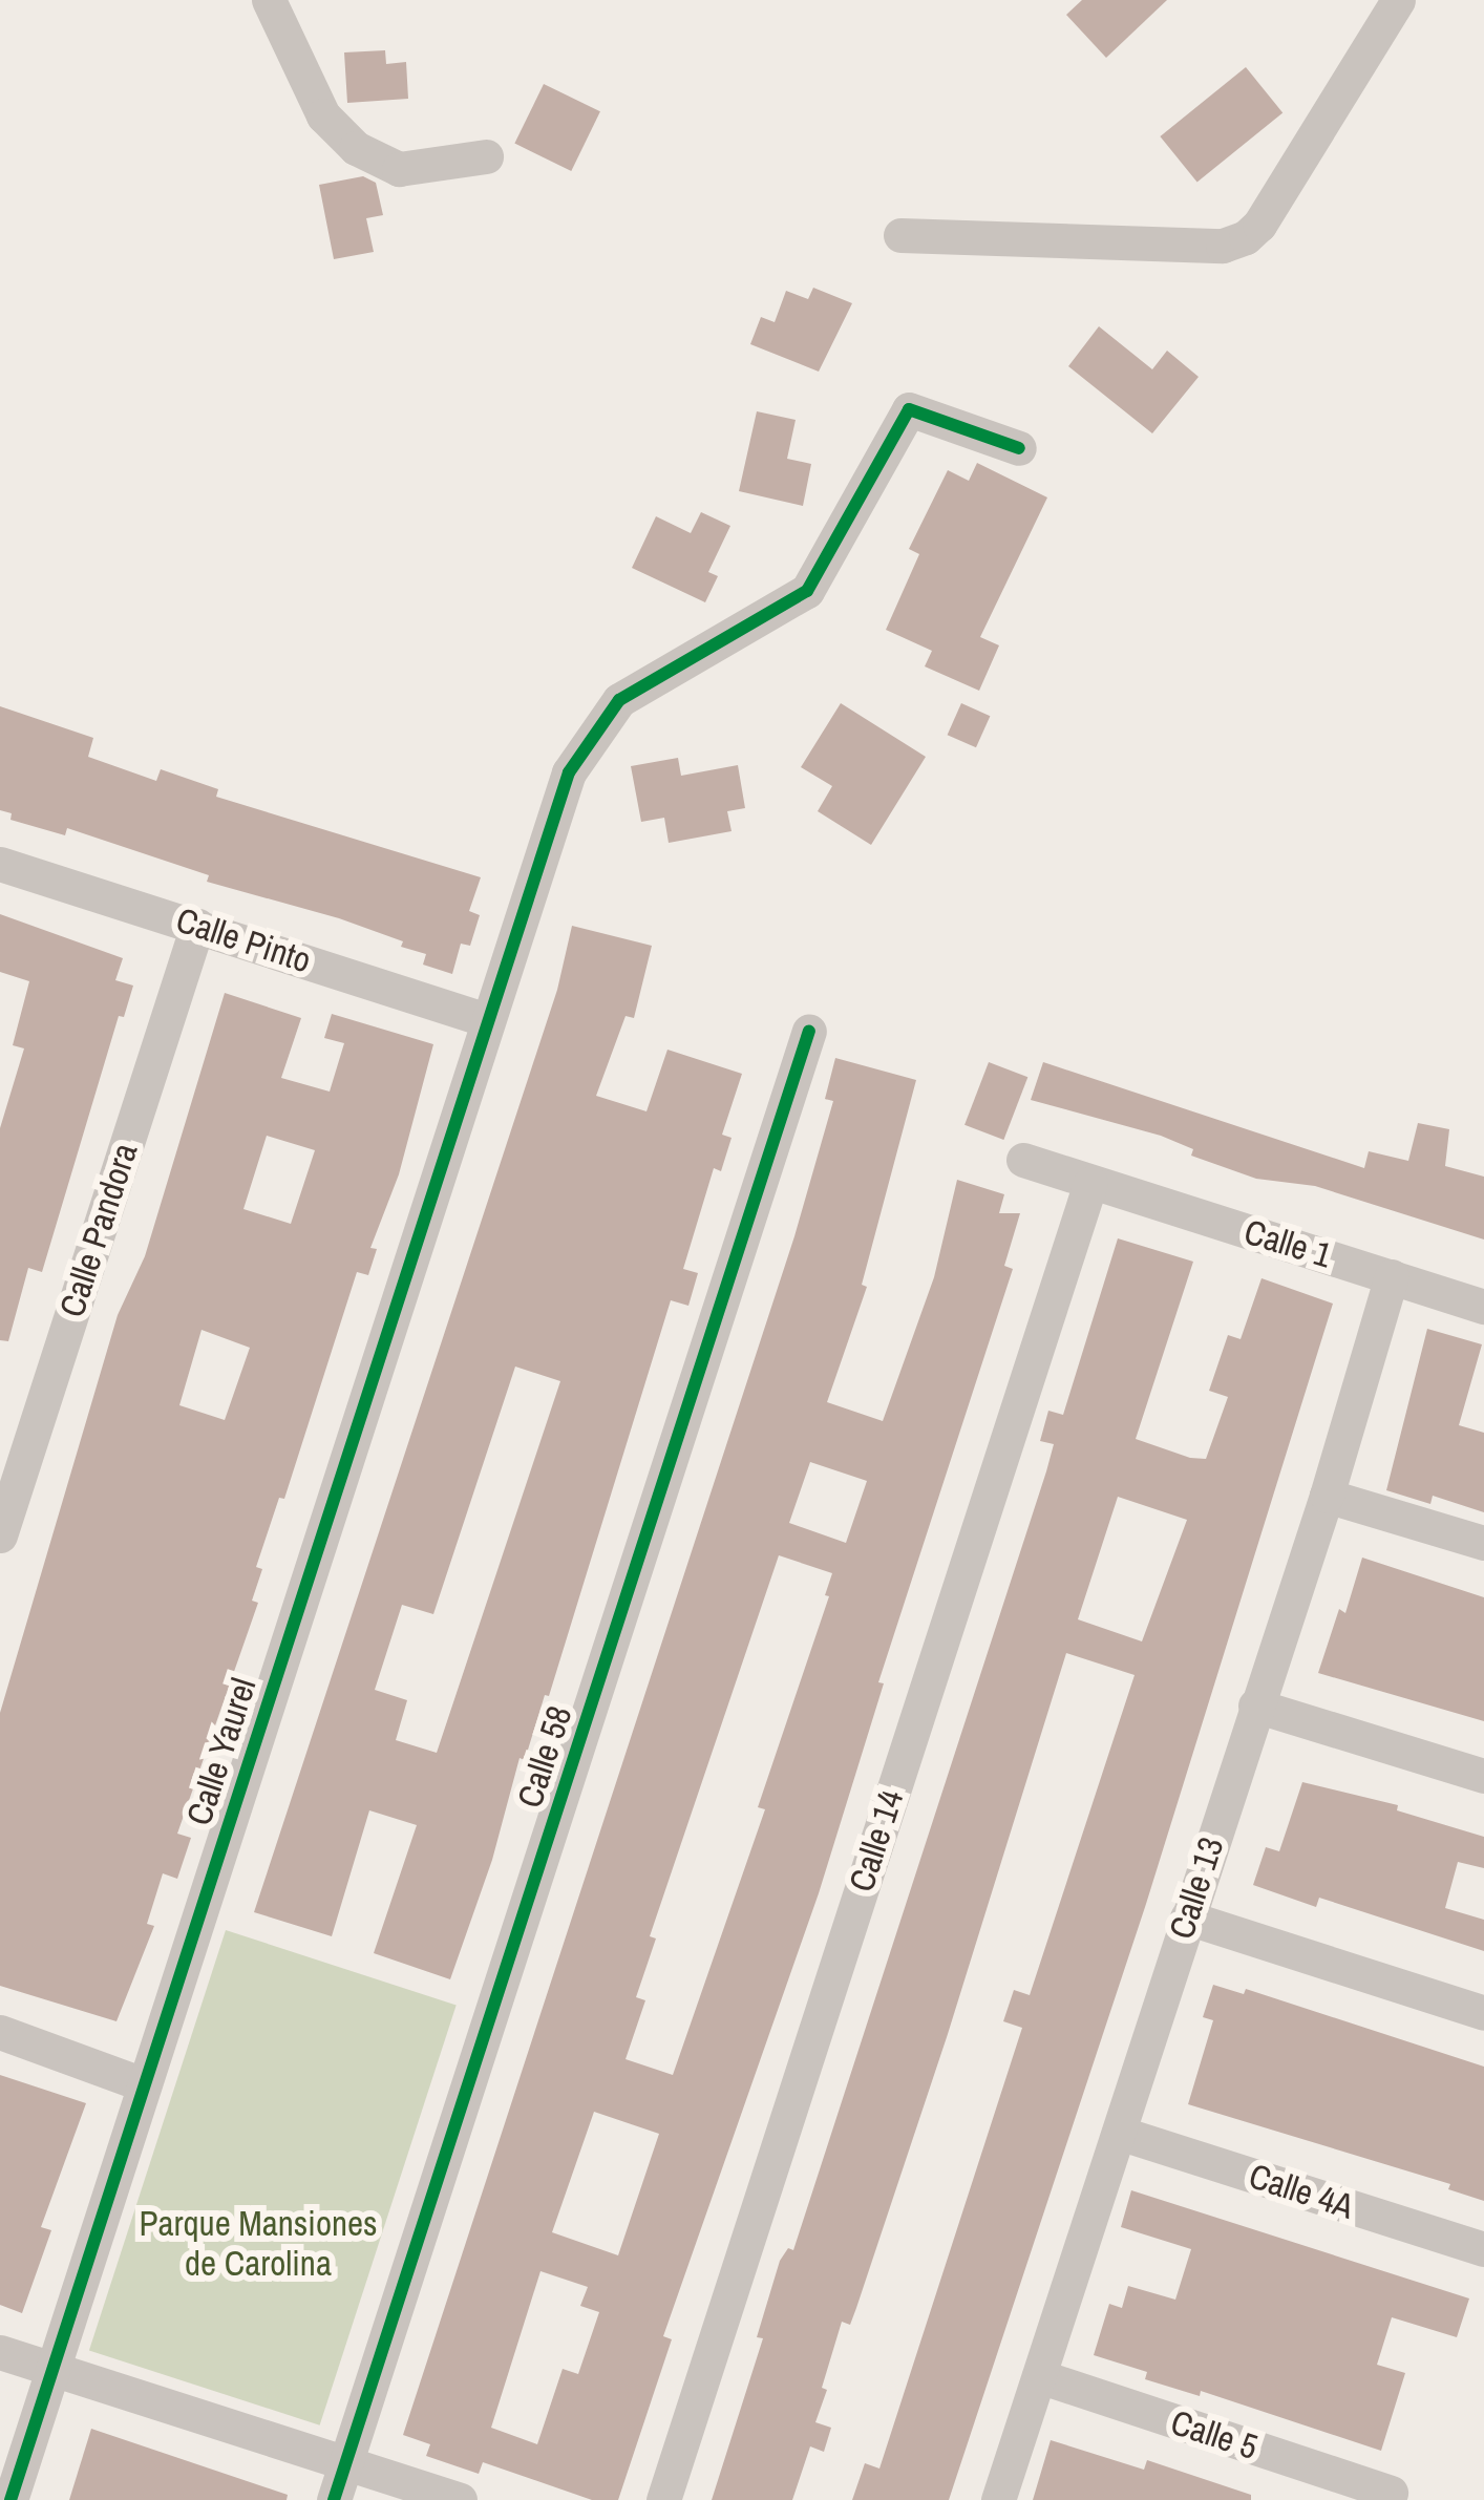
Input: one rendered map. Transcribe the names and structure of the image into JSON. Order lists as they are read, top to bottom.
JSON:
{
  "streets": {
    "street": [
      "Calle Pinto",
      "Calle Pandora",
      "Calle 1",
      "Calle Yaurel",
      "Calle 58",
      "Calle 14",
      "Calle 13",
      "Calle 4A",
      "Calle 5"
    ]
  },
  "crossings": [
    ["Calle Pinto", "Calle Pandora"],
    ["Calle Pinto", "Calle Yaurel"],
    ["Calle 1", "Calle 14"],
    ["Calle 1", "Calle 13"],
    ["Calle 13", "Calle 4A"],
    ["Calle 13", "Calle 5"]
  ],
  "parks": ["Parque Mansiones de Carolina"]
}
